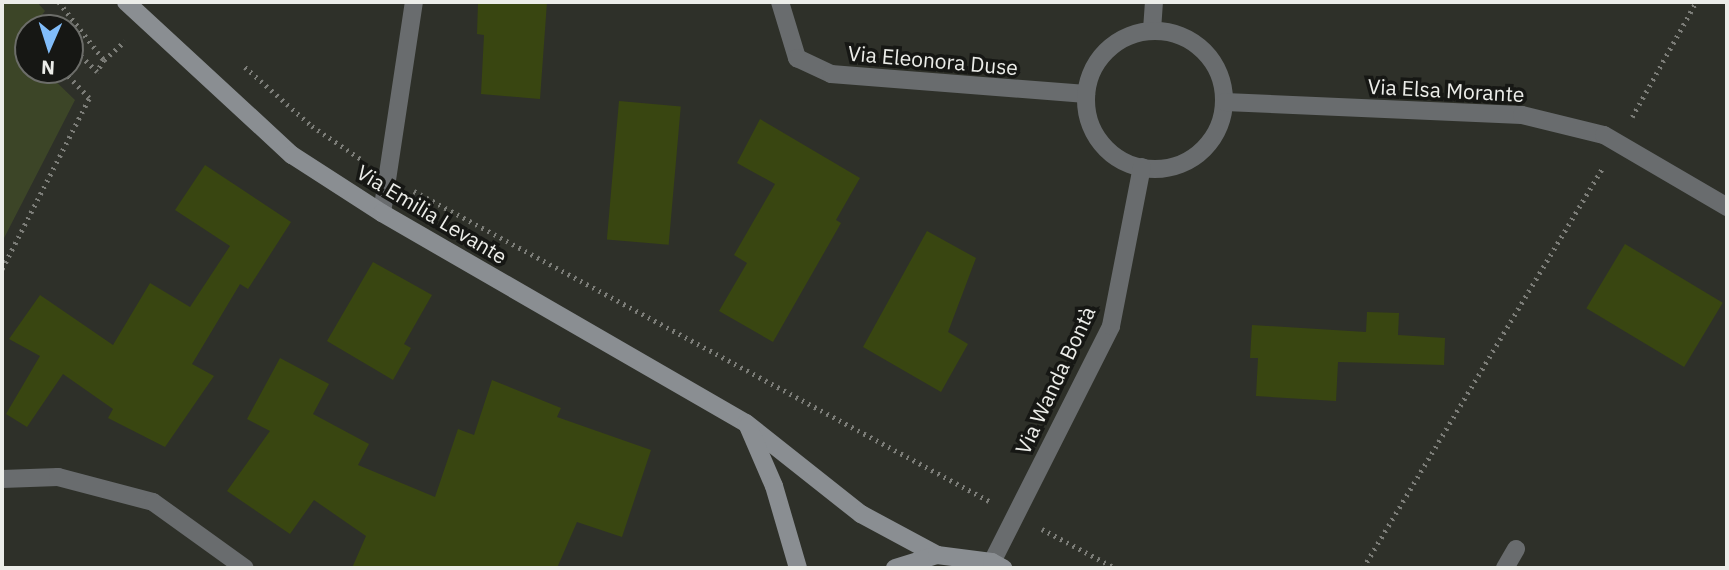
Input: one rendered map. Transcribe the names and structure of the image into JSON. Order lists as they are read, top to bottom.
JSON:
{
  "streets": {
    "main road": ["Via Emilia Levante"],
    "street": ["Via Eleonora Duse", "Via Elsa Morante", "Via Wanda Bontà"]
  },
  "crossings": [
    ["Via Eleonora Duse", "Via Elsa Morante"],
    ["Via Eleonora Duse", "Via Wanda Bontà"],
    ["Via Elsa Morante", "Via Wanda Bontà"]
  ],
  "north": "bottom"
}
